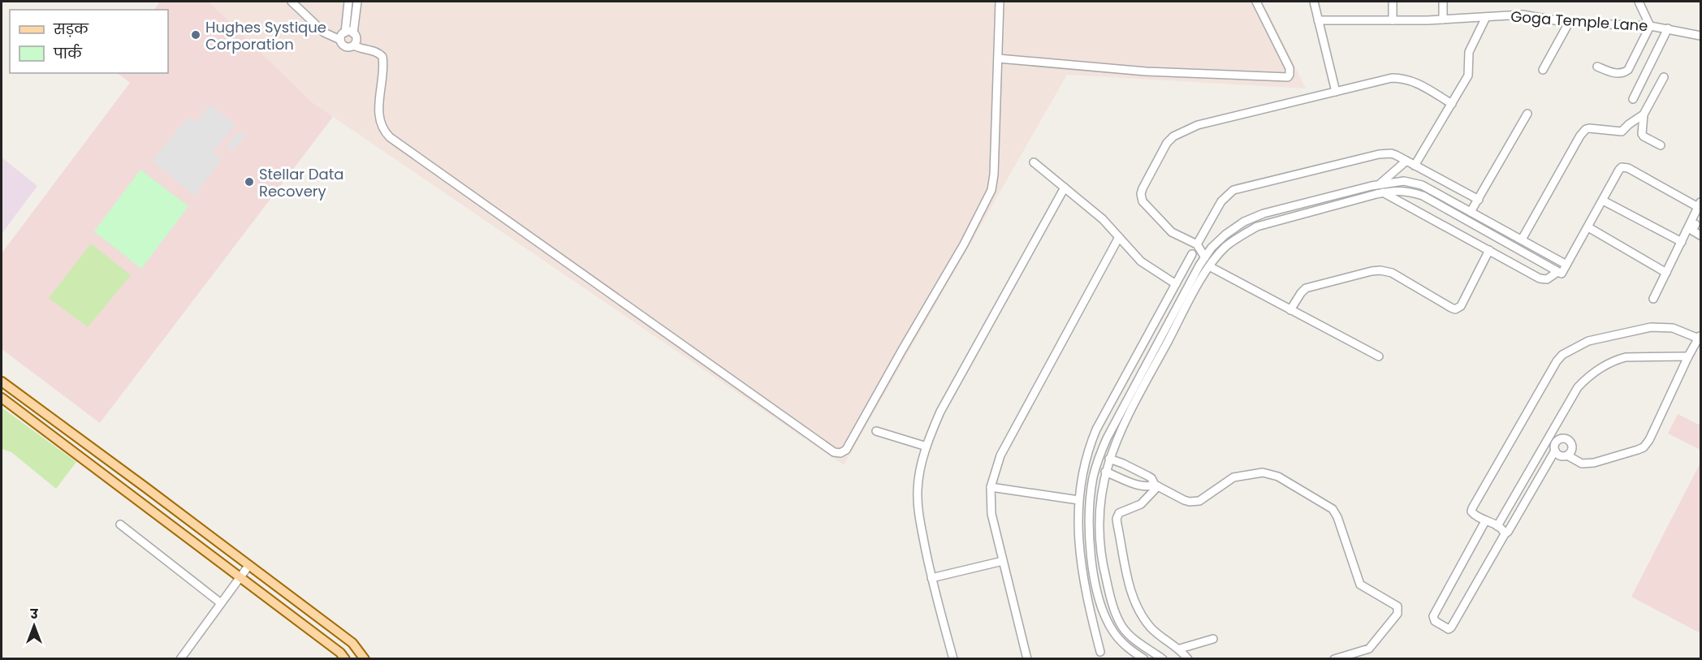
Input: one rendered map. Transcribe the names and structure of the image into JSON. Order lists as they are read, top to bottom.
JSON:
{
  "streets": {
    "street": ["Goga Temple Lane"]
  },
  "places": ["Hughes Systique Corporation", "Stellar Data Recovery"],
  "legend": ["सड़क", "पार्क"],
  "north": "top"
}
